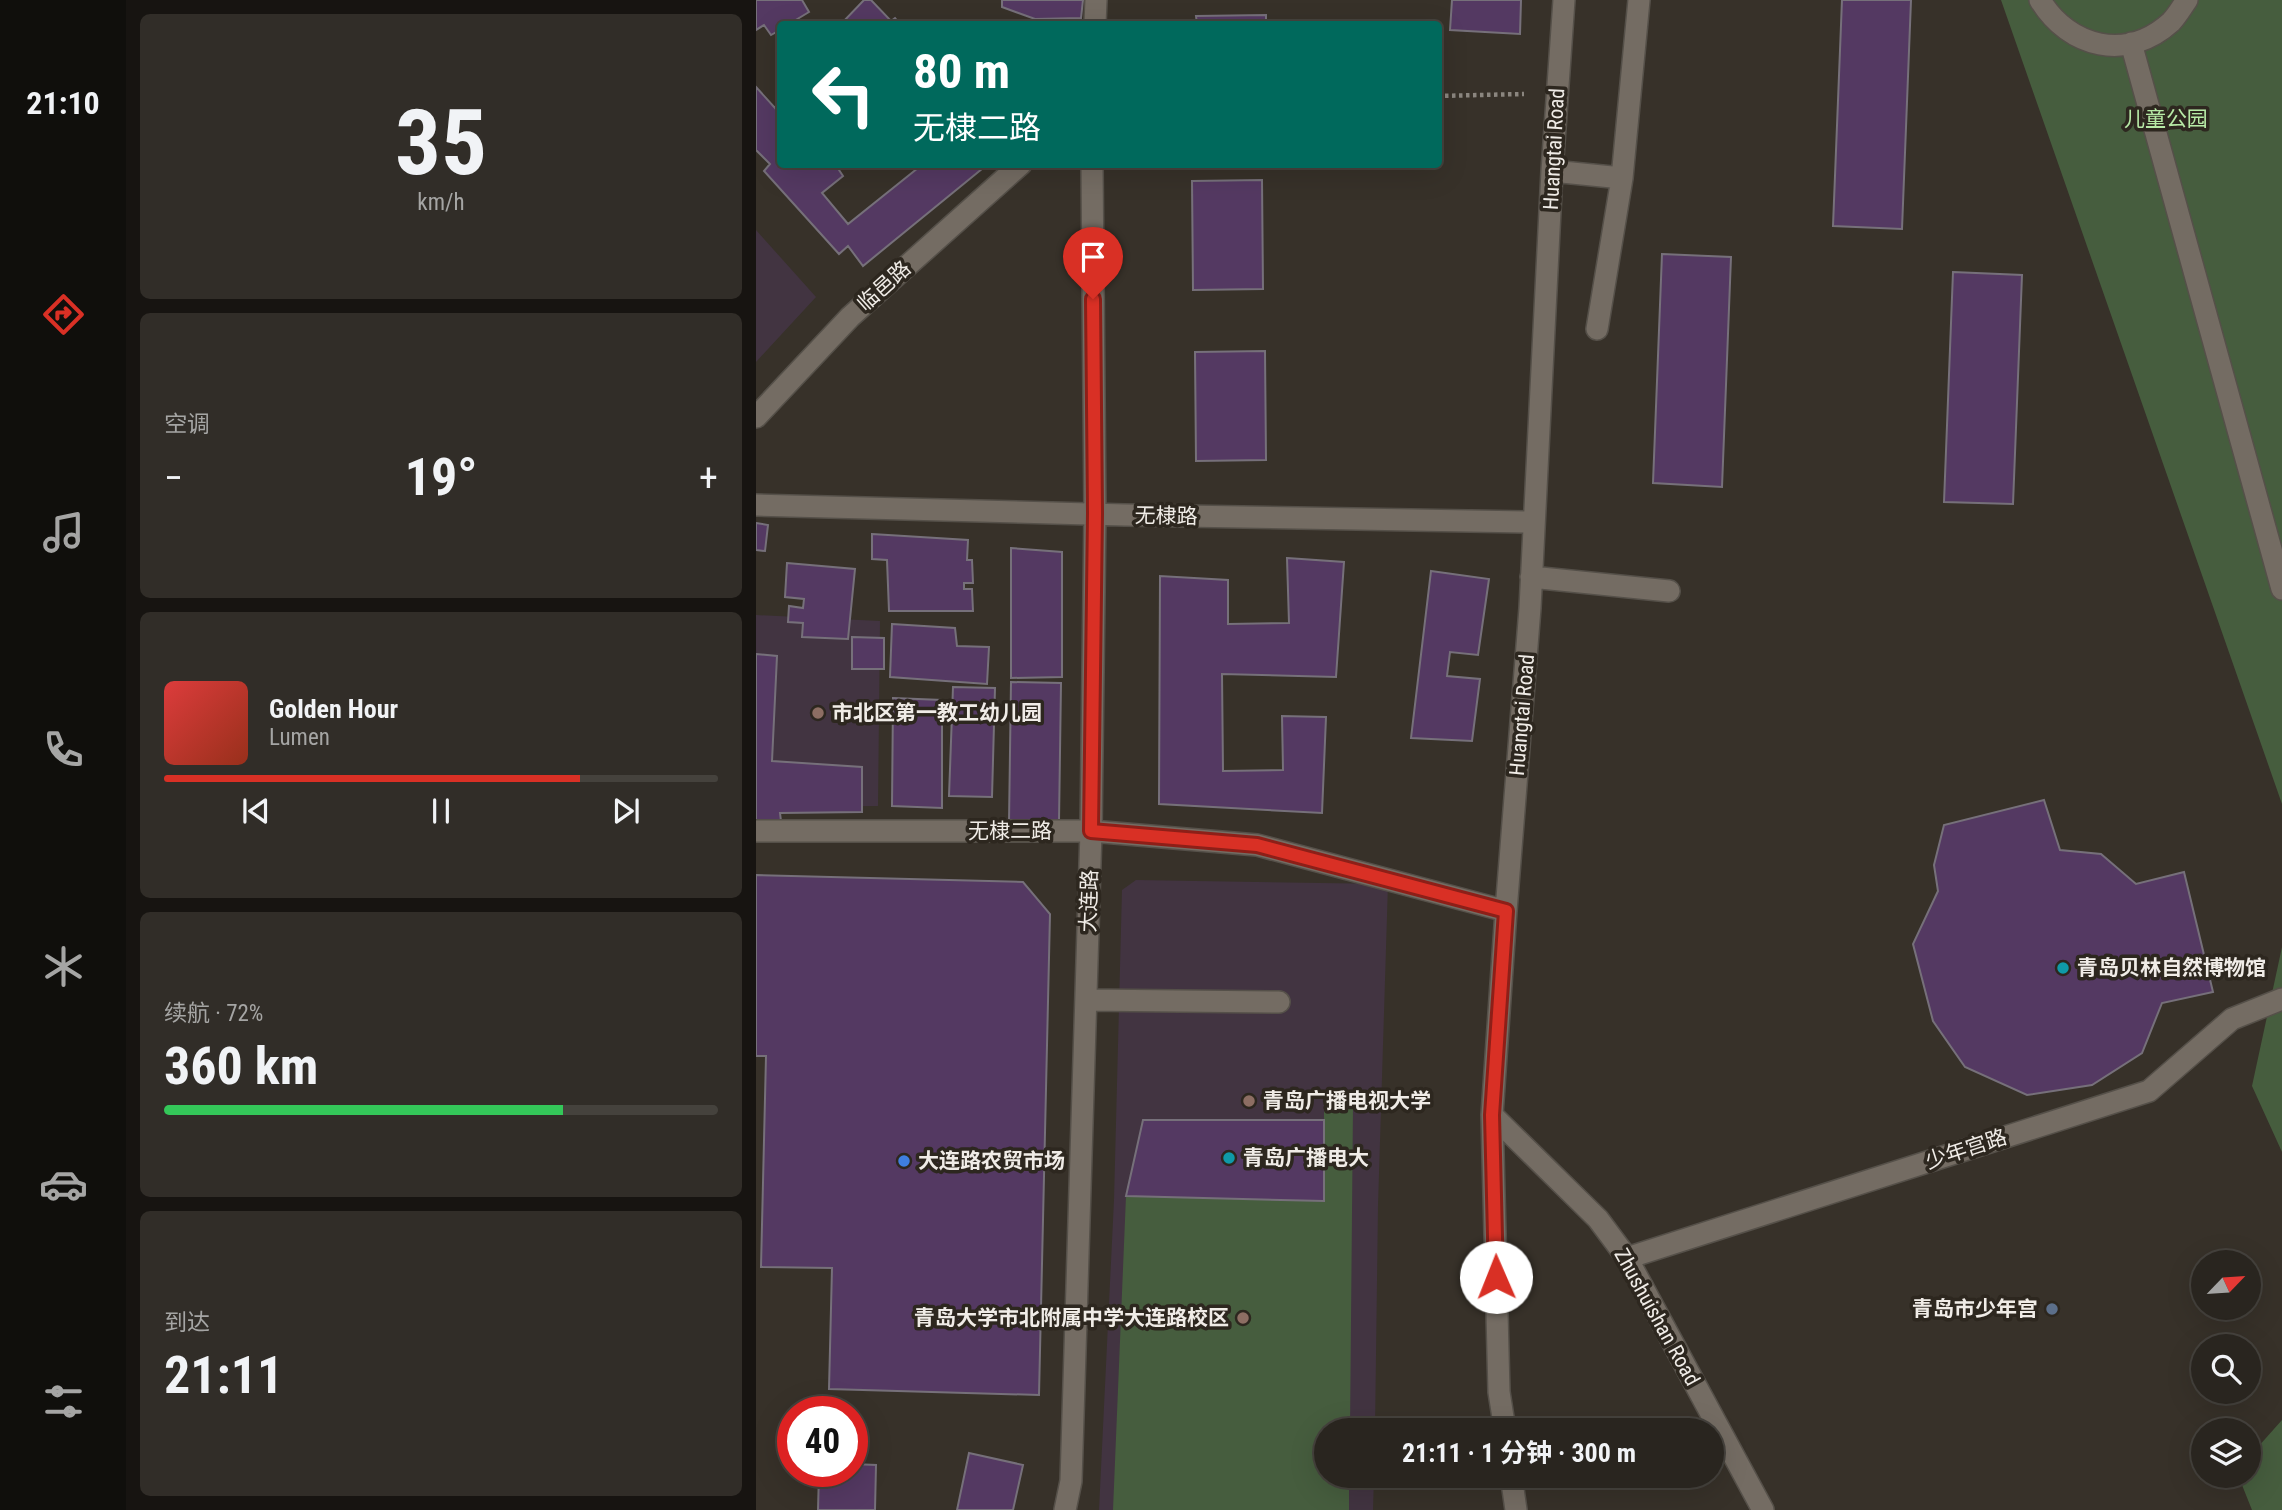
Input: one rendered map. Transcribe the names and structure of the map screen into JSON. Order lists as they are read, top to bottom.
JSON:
{
  "streets": {
    "street": [
      "Huangtai Road",
      "临邑路",
      "无棣路",
      "无棣二路",
      "大连路",
      "少年宫路",
      "Zhushuishan Road"
    ]
  },
  "crossings": [
    ["Huangtai Road", "无棣路"],
    ["Huangtai Road", "无棣二路"],
    ["Huangtai Road", "Zhushuishan Road"],
    ["无棣路", "大连路"],
    ["无棣二路", "大连路"],
    ["少年宫路", "Zhushuishan Road"]
  ],
  "parks": ["儿童公园"],
  "places": [
    "市北区第一教工幼儿园",
    "青岛贝林自然博物馆",
    "青岛广播电视大学",
    "青岛广播电大",
    "大连路农贸市场",
    "青岛市少年宫",
    "青岛大学市北附属中学大连路校区"
  ],
  "north": "top right",
  "page": {
    "tabs": "21:10",
    "tile": [
      ["35", "km/h"],
      "空调",
      ["续航 · 72%", "360 km"],
      ["到达", "21:11"]
    ],
    "turn": ["80 m", "无棣二路"],
    "heat": ["−", "19°", "+"],
    "song": ["Golden Hour", "Lumen"],
    "limit": "40",
    "trip": "21:11 · 1 分钟 · 300 m"
  }
}
